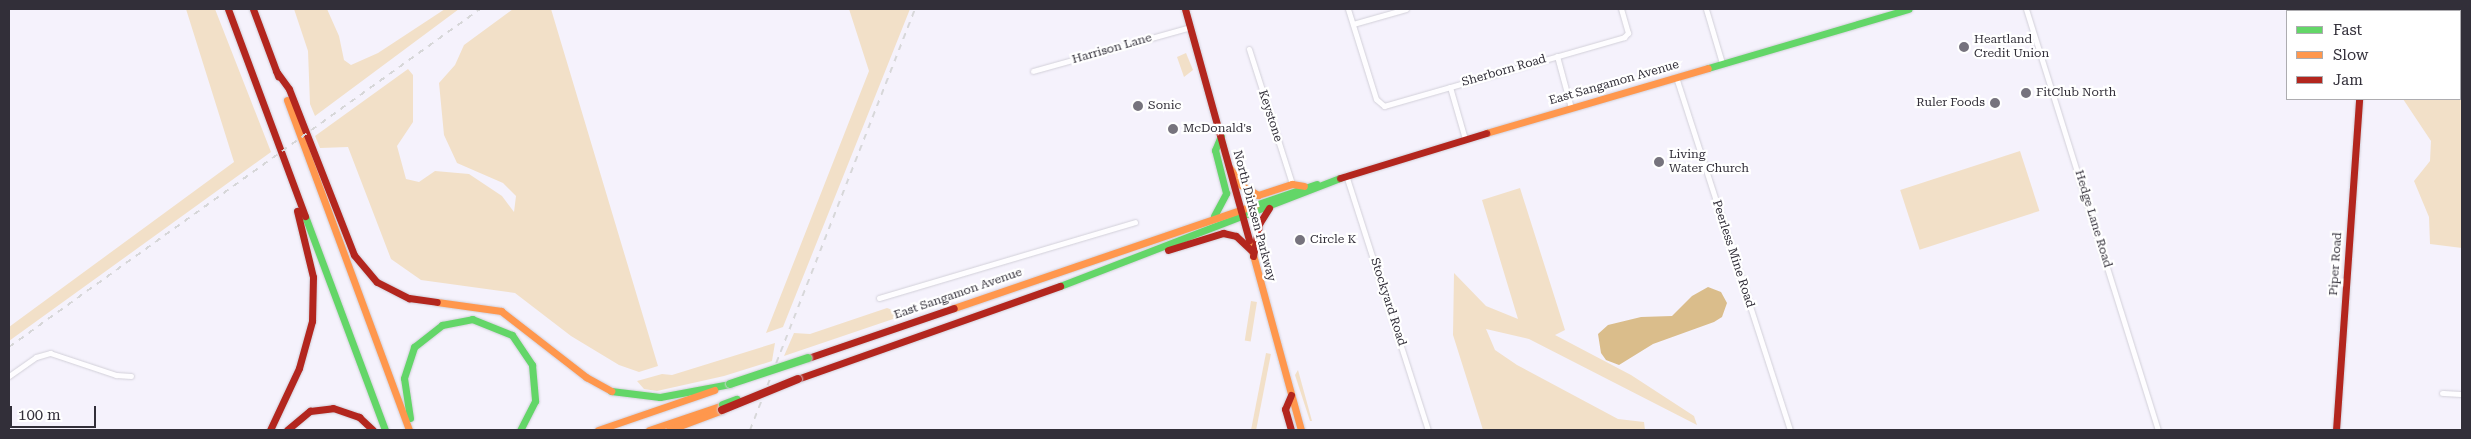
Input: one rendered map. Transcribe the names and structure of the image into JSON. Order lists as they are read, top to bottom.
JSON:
{
  "streets": {
    "main road": ["East Sangamon Avenue", "North Dirksen Parkway", "Piper Road"],
    "street": [
      "Harrison Lane",
      "Sherborn Road",
      "Keystone",
      "Hedge Lane Road",
      "Peerless Mine Road",
      "Stockyard Road"
    ]
  },
  "crossings": [
    ["Harrison Lane", "North Dirksen Parkway"],
    ["East Sangamon Avenue", "North Dirksen Parkway"],
    ["East Sangamon Avenue", "Peerless Mine Road"],
    ["East Sangamon Avenue", "Stockyard Road"]
  ],
  "places": [
    "Heartland Credit Union",
    "FitClub North",
    "Ruler Foods",
    "Sonic",
    "McDonald's",
    "Living Water Church",
    "Circle K"
  ],
  "legend": ["Fast", "Slow", "Jam"],
  "scale_bar": "100 m"
}
